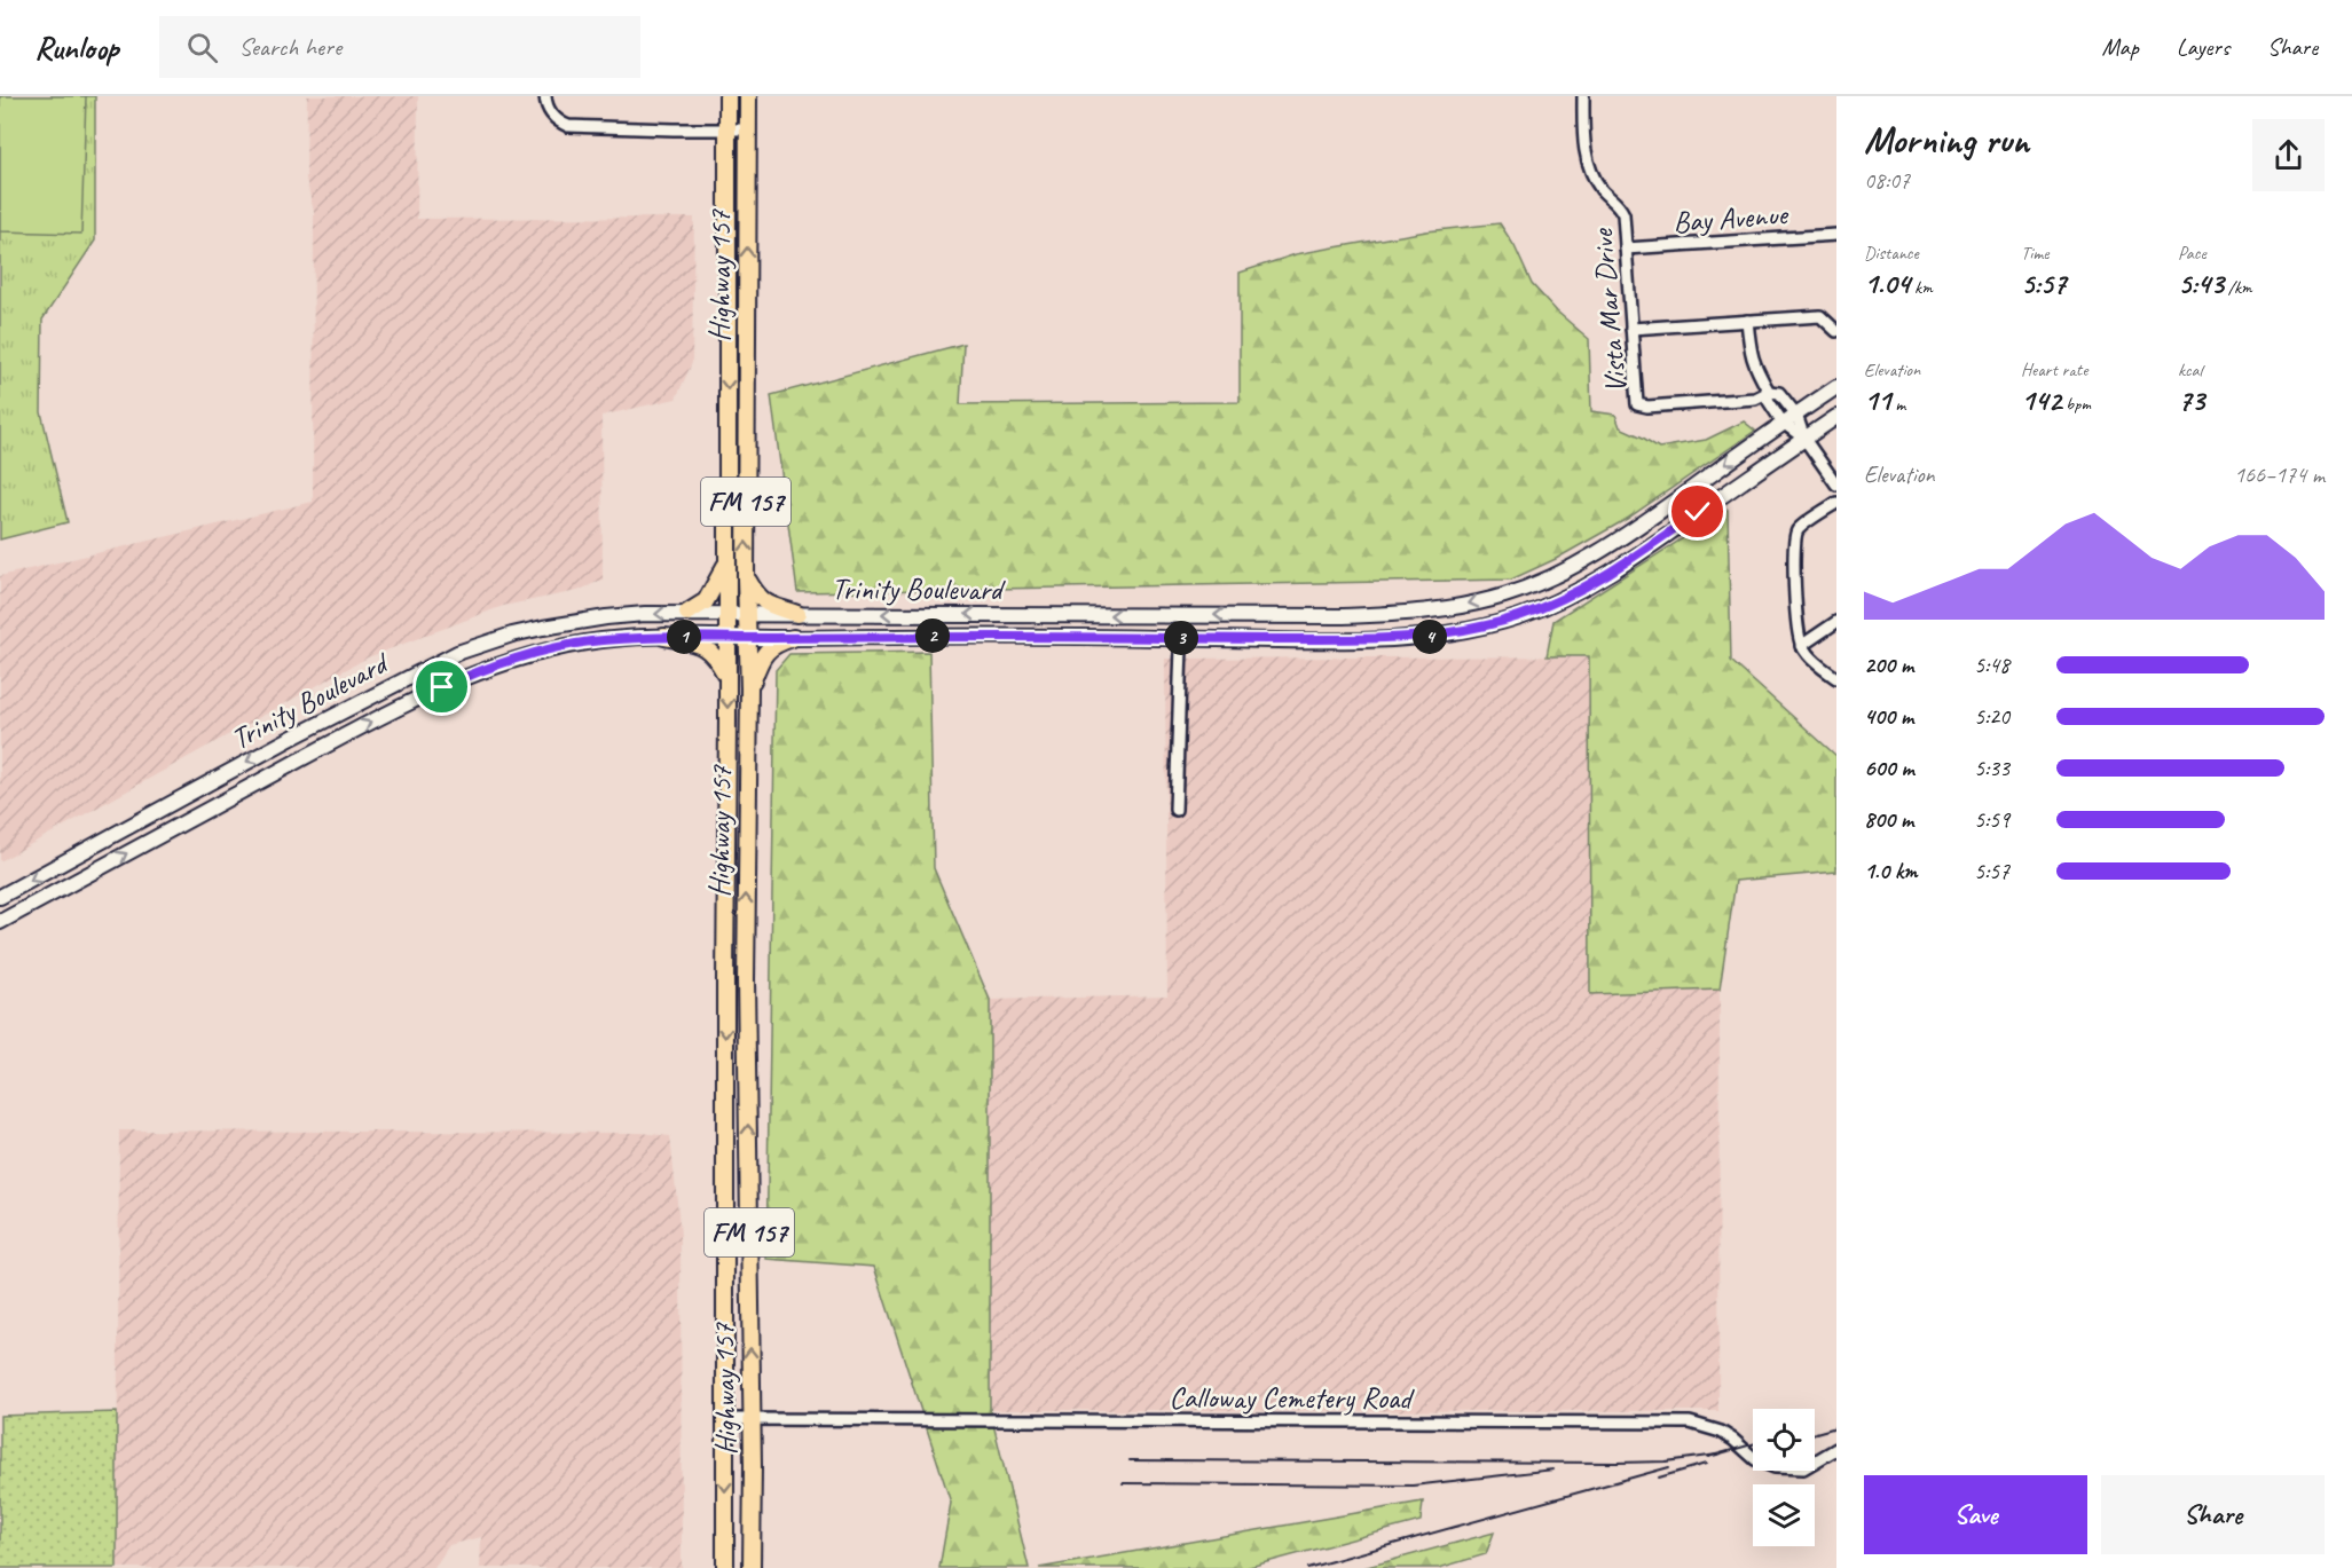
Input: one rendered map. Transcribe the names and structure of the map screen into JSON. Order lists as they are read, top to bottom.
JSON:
{
  "streets": {
    "main road": ["Highway 157", "FM 157", "Trinity Boulevard"],
    "street": ["Bay Avenue", "Vista Mar Drive", "Calloway Cemetery Road"]
  },
  "crossings": [
    ["Bay Avenue", "Vista Mar Drive"],
    ["Highway 157", "Trinity Boulevard"],
    ["Highway 157", "Calloway Cemetery Road"]
  ],
  "page": {
    "header": "Runloop",
    "search": "Search here",
    "nav": ["Map", "Layers", "Share"],
    "heading": ["Morning run", "08:07"],
    "stats": [
      ["Distance", "1.04 km"],
      ["Time", "5:57"],
      ["Pace", "5:43 /km"],
      ["Elevation", "11 m"],
      ["Heart rate", "142 bpm"],
      ["kcal", "73"]
    ],
    "chart": ["Elevation", "166–174 m"],
    "pins": [
      "2",
      "1",
      "4",
      "3"
    ],
    "list": [
      {
        "name": "200 m",
        "note": "5:48"
      },
      {
        "name": "400 m",
        "note": "5:20"
      },
      {
        "name": "600 m",
        "note": "5:33"
      },
      {
        "name": "800 m",
        "note": "5:59"
      },
      {
        "name": "1.0 km",
        "note": "5:57"
      }
    ],
    "buttons": ["Save", "Share"]
  }
}
